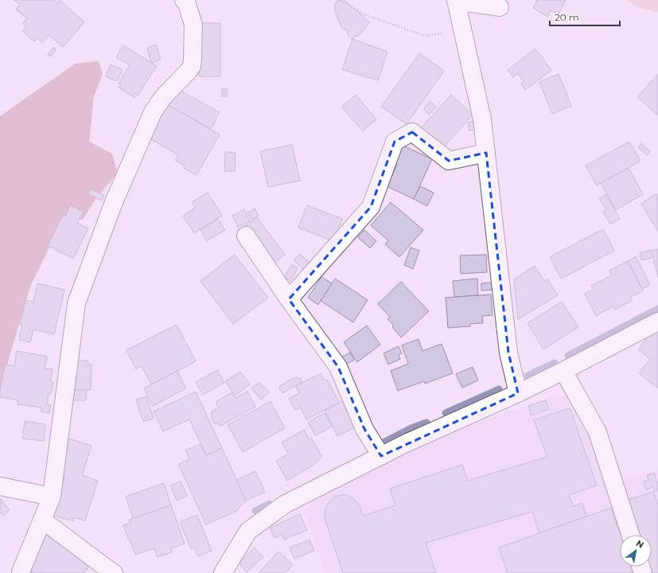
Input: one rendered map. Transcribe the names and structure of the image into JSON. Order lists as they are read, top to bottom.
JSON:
{
  "scale_bar": "20 m",
  "north": "top right"
}
